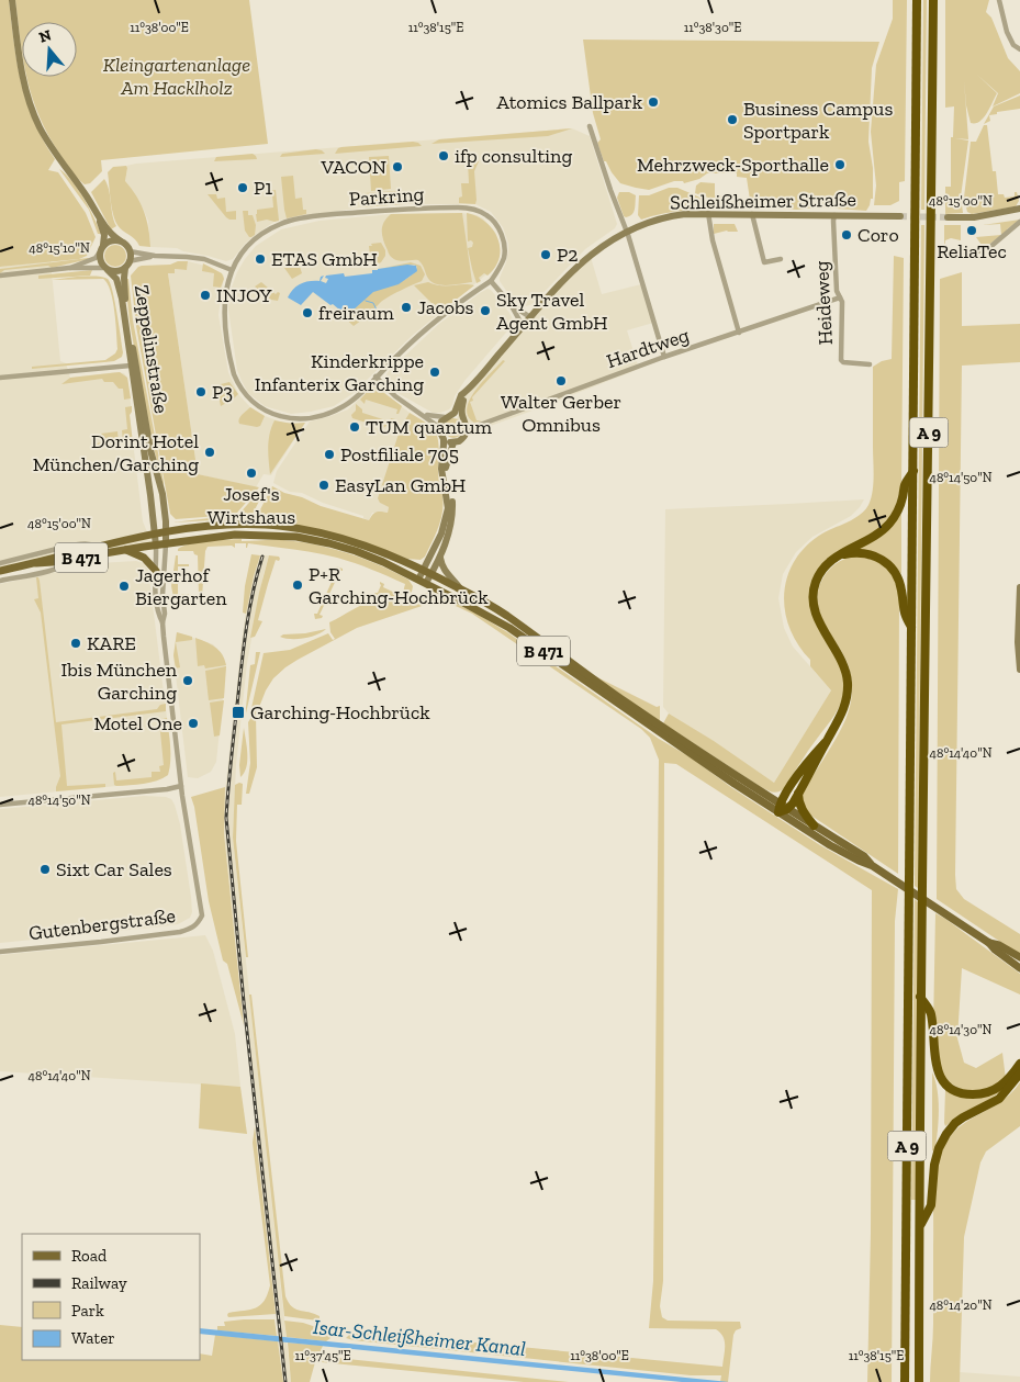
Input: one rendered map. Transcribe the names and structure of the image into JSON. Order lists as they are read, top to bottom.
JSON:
{
  "streets": {
    "highway": ["A 9"],
    "main road": ["B 471"],
    "street": [
      "Parkring",
      "Schleißheimer Straße",
      "Heideweg",
      "Hardtweg",
      "Zeppelinstraße",
      "Gutenbergstraße"
    ]
  },
  "crossings": [
    ["Schleißheimer Straße", "Heideweg"],
    ["Schleißheimer Straße", "Hardtweg"],
    ["Heideweg", "Hardtweg"],
    ["Zeppelinstraße", "B 471"]
  ],
  "water": ["Isar-Schleißheimer Kanal"],
  "parks": ["Kleingartenanlage Am Hacklholz"],
  "places": {
    "other": [
      "Atomics Ballpark",
      "Business Campus Sportpark",
      "ifp consulting",
      "Mehrzweck-Sporthalle",
      "VACON",
      "P1",
      "ReliaTec",
      "Coro",
      "P2",
      "ETAS GmbH",
      "INJOY",
      "Jacobs",
      "Sky Travel Agent GmbH",
      "freiraum",
      "Kinderkrippe Infanterix Garching",
      "Walter Gerber Omnibus",
      "P3",
      "TUM quantum",
      "Dorint Hotel München/Garching",
      "Postfiliale 705",
      "Josef's Wirtshaus",
      "EasyLan GmbH",
      "P+R Garching-Hochbrück",
      "Jagerhof Biergarten",
      "KARE",
      "Ibis München Garching",
      "Motel One",
      "Sixt Car Sales"
    ],
    "transit": ["Garching-Hochbrück"]
  },
  "legend": [
    "Road",
    "Railway",
    "Park",
    "Water"
  ],
  "north": "top",
  "coordinates": [
    "11°38'00\"E",
    "11°38'15\"E",
    "11°38'30\"E",
    "48°15'00\"N",
    "48°15'10\"N",
    "48°14'50\"N",
    "48°14'40\"N",
    "48°14'30\"N",
    "48°14'20\"N",
    "11°37'45\"E"
  ]
}
